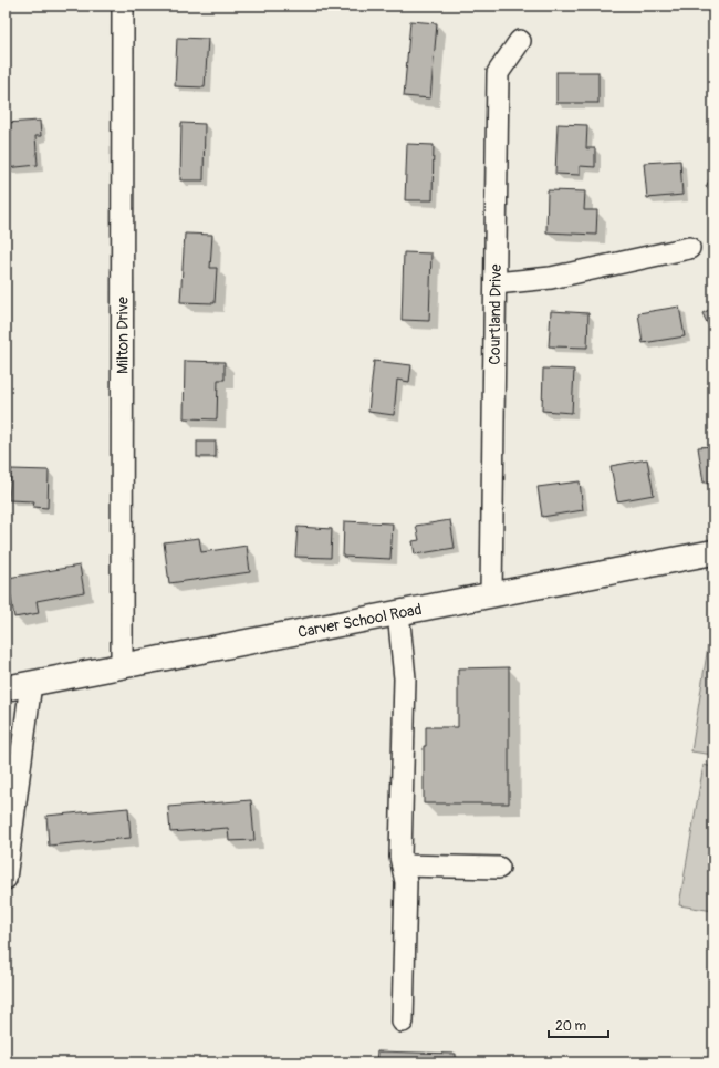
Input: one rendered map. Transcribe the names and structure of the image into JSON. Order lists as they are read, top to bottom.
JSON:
{
  "streets": {
    "main road": ["Carver School Road"],
    "street": ["Courtland Drive", "Milton Drive"]
  },
  "crossings": [
    ["Courtland Drive", "Carver School Road"],
    ["Milton Drive", "Carver School Road"]
  ],
  "scale_bar": "20 m"
}
